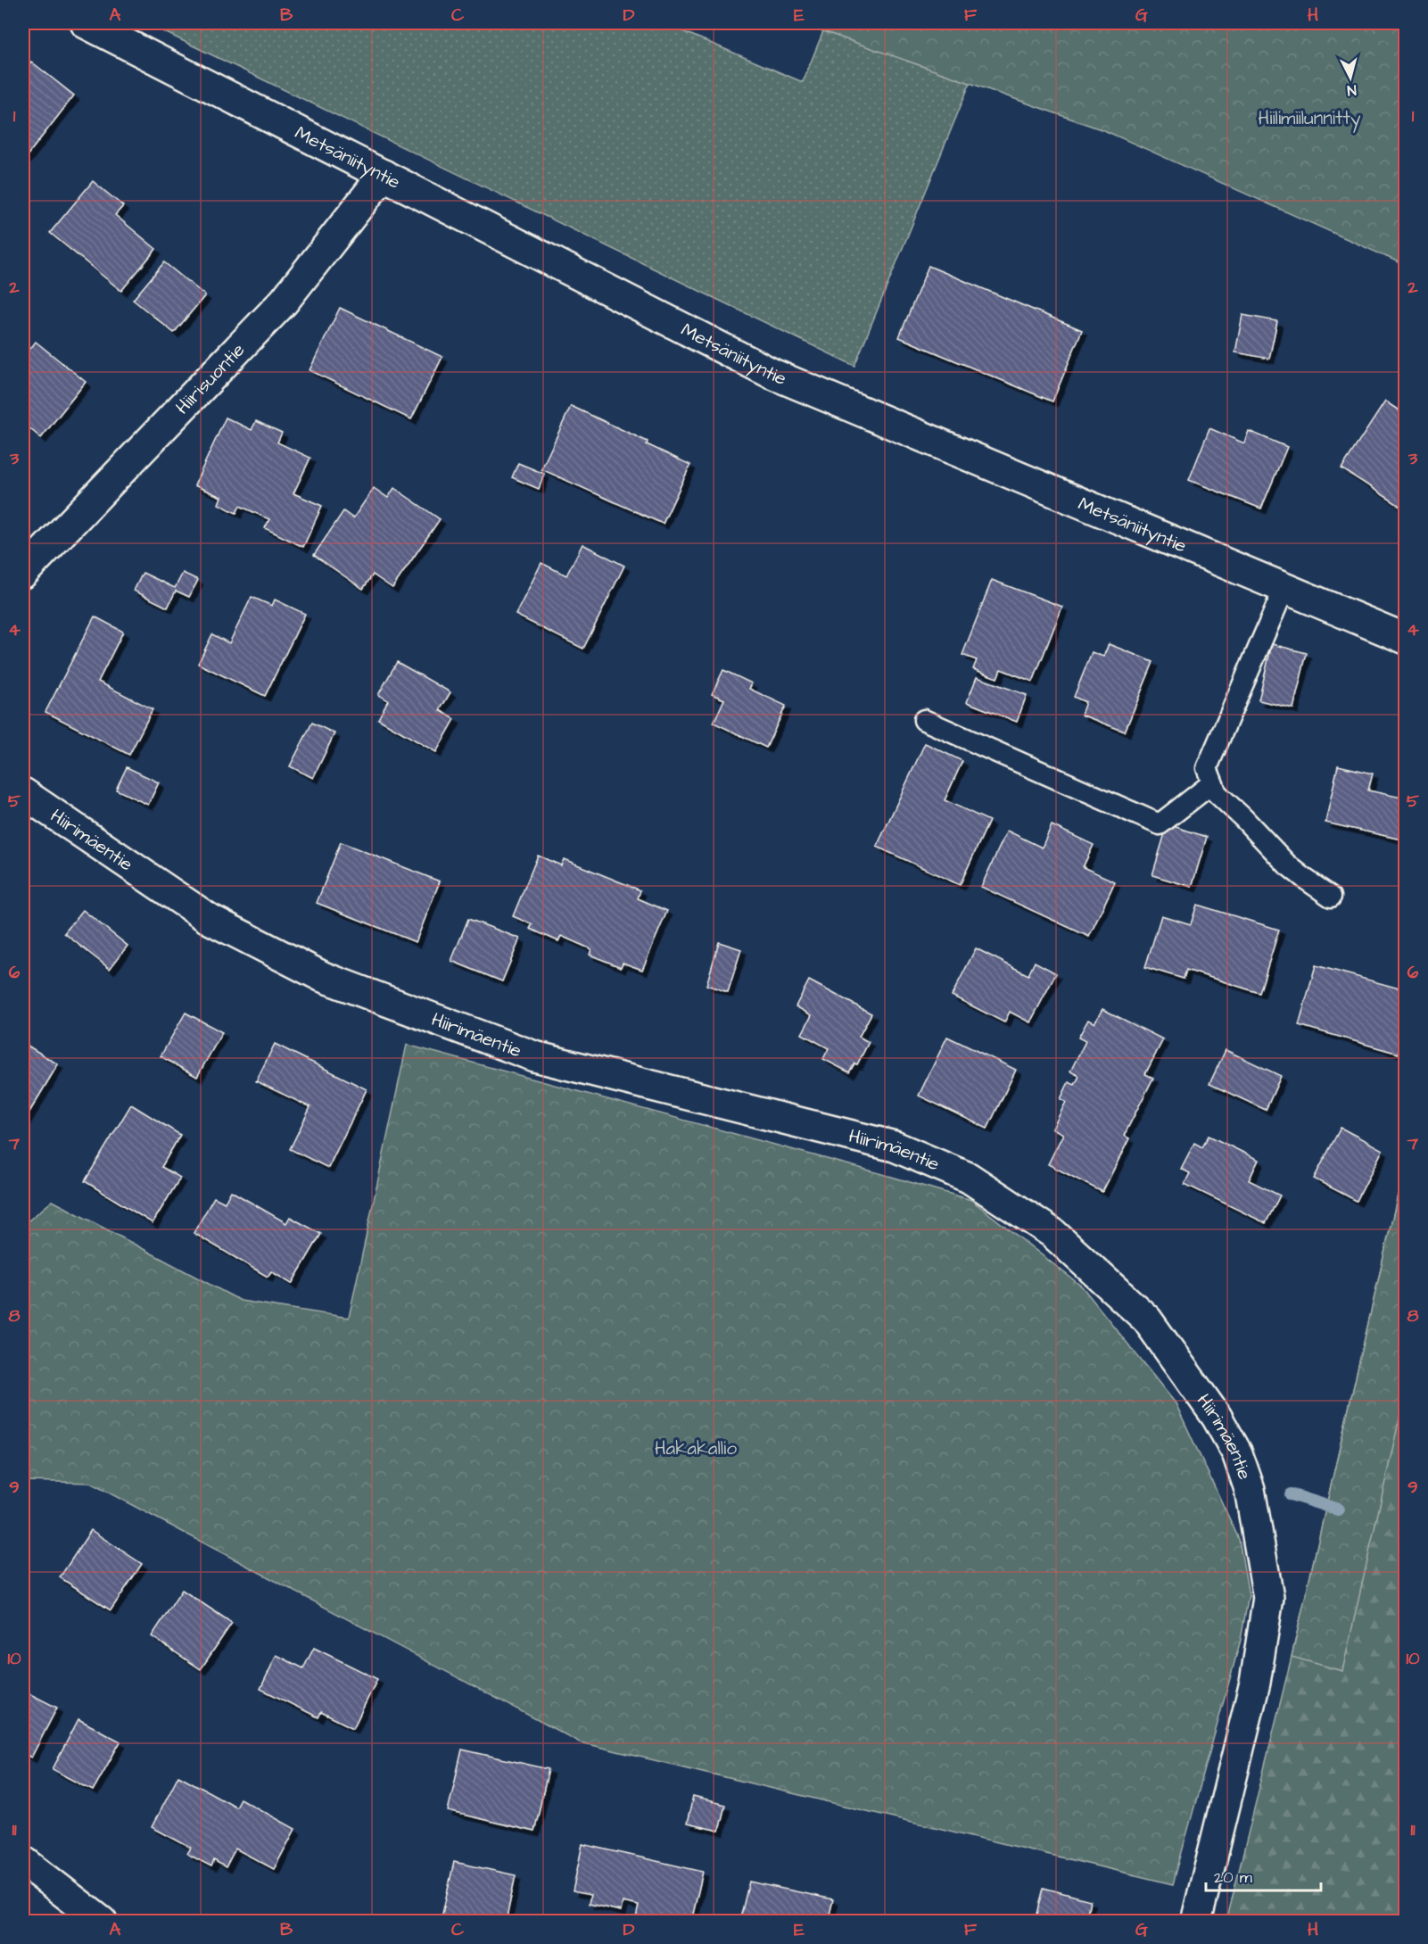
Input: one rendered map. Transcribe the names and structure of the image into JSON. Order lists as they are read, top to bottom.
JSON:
{
  "streets": {
    "street": ["Metsäniityntie", "Hiirisuontie", "Hiirimäentie"]
  },
  "crossings": [
    ["Metsäniityntie", "Hiirisuontie"]
  ],
  "parks": ["Hiilimiilunnitty", "Hakakallio"],
  "scale_bar": "20 m",
  "north": "bottom",
  "grid": {
    "columns": [
      "A",
      "B",
      "C",
      "D",
      "E",
      "F",
      "G",
      "H"
    ],
    "rows": [
      "1",
      "2",
      "3",
      "4",
      "5",
      "6",
      "7",
      "8",
      "9",
      "10",
      "11"
    ]
  }
}
